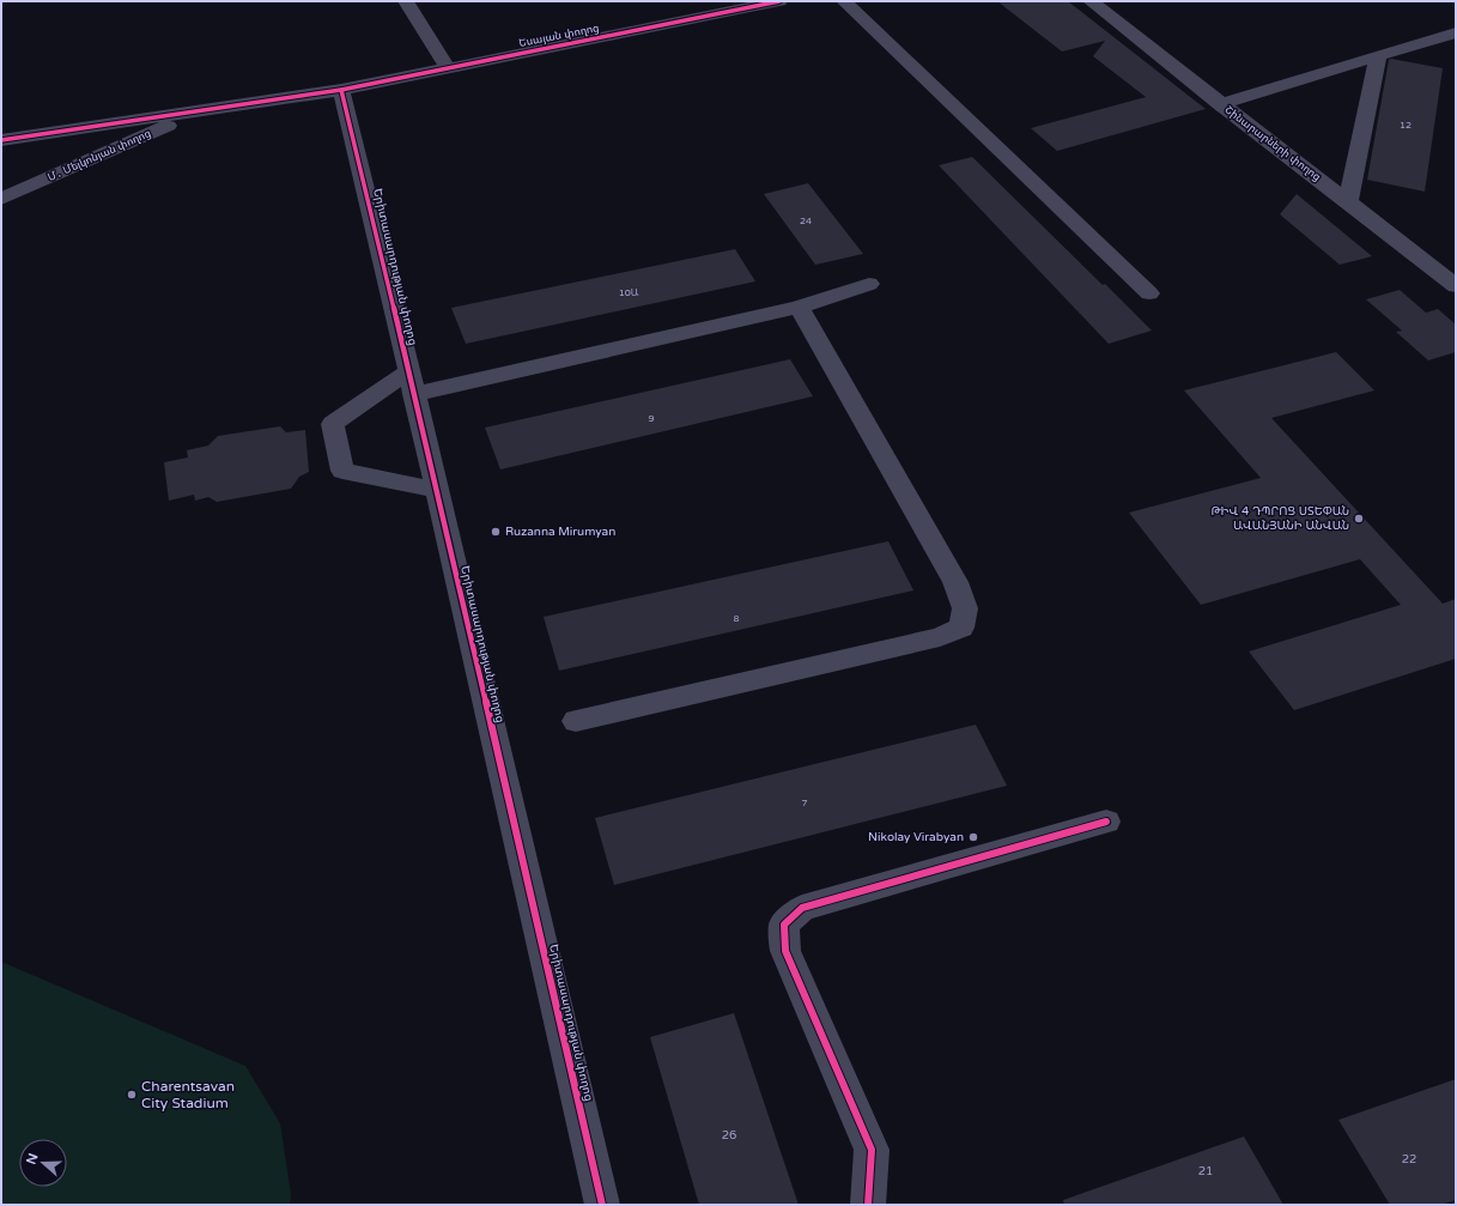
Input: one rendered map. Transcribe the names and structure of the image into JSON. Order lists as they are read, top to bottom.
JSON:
{
  "streets": {
    "street": [
      "Եսայան փողոց",
      "Շինարարների փողոց",
      "Մ․ Մելկոնյան փողոց",
      "Երիտասարդության փողոց"
    ]
  },
  "crossings": [
    ["Եսայան փողոց", "Մ․ Մելկոնյան փողոց"],
    ["Եսայան փողոց", "Երիտասարդության փողոց"]
  ],
  "places": [
    "ԹԻՎ 4 ԴՊՐՈՑ ՍՏԵՓԱՆ ԱՎԱՆՅԱՆԻ ԱՆՎԱՆ",
    "Ruzanna Mirumyan",
    "Nikolay Virabyan",
    "Charentsavan City Stadium"
  ],
  "house_numbers": [
    "12",
    "24",
    "10Ա",
    "9",
    "8",
    "7",
    "26",
    "22",
    "21"
  ],
  "north": "left"
}
